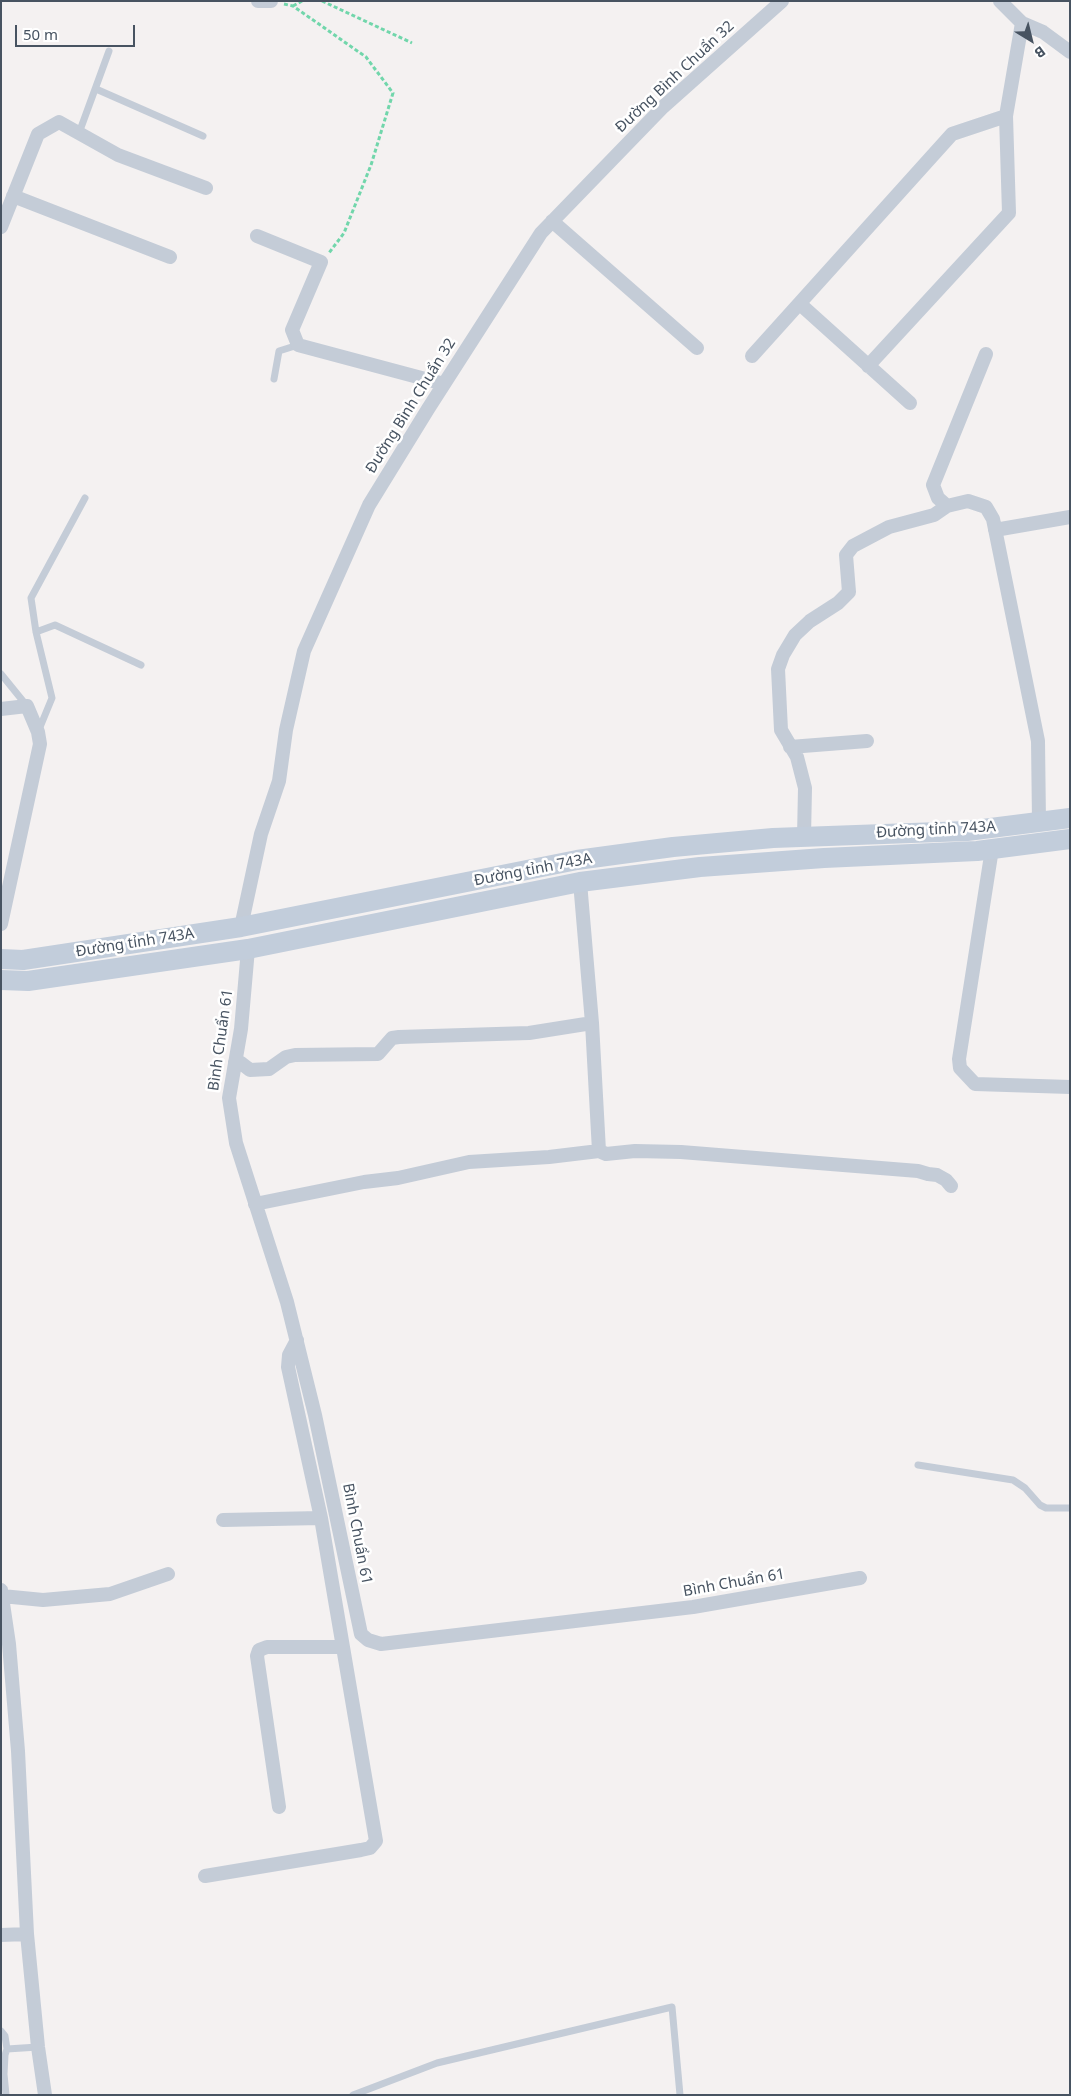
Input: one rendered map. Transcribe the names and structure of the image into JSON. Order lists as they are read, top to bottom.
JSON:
{
  "streets": {
    "main road": ["Đường tỉnh 743A"],
    "street": ["Đường Bình Chuẩn 32", "Bình Chuẩn 61"]
  },
  "crossings": [
    ["Đường Bình Chuẩn 32", "Đường tỉnh 743A"],
    ["Đường tỉnh 743A", "Bình Chuẩn 61"]
  ],
  "scale_bar": "50 m",
  "north": "bottom right"
}
